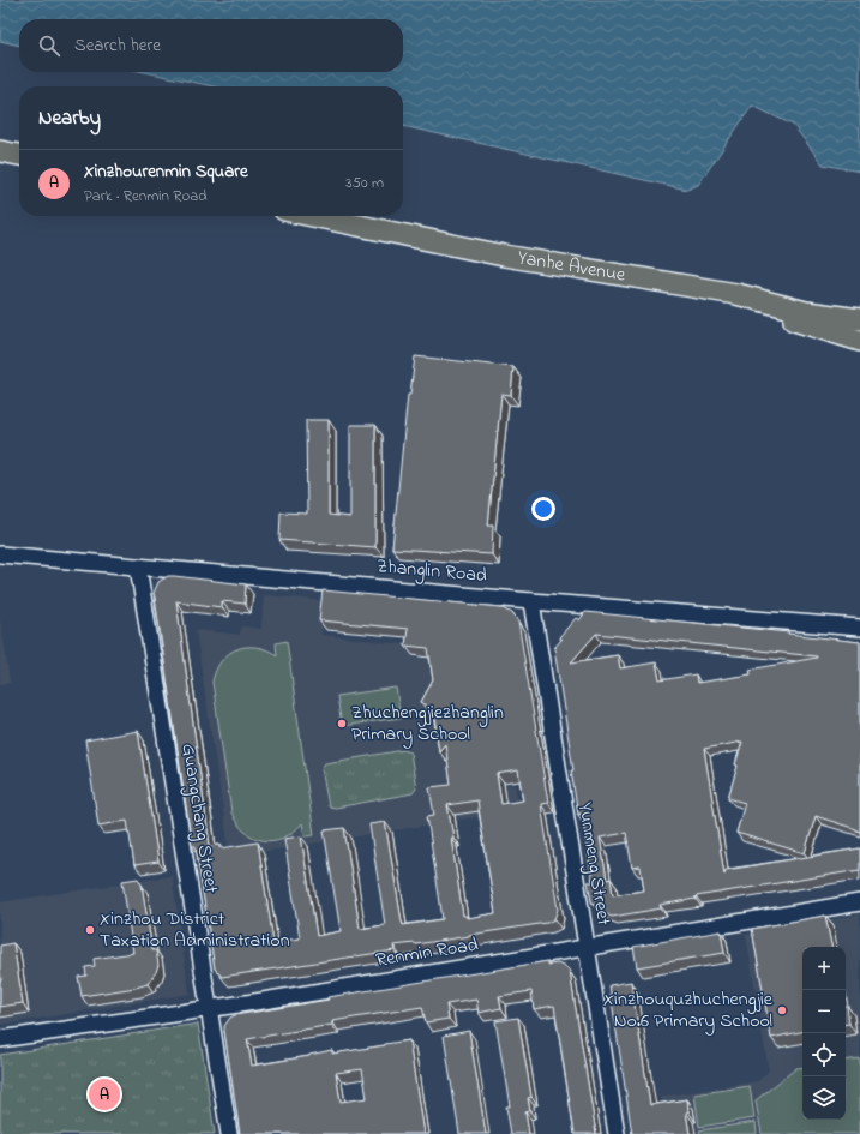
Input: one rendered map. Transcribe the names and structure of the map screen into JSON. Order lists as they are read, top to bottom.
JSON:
{
  "streets": {
    "main road": ["Yanhe Avenue"],
    "street": [
      "Zhanglin Road",
      "Guangchang Street",
      "Yunmeng Street",
      "Renmin Road"
    ]
  },
  "crossings": [
    ["Zhanglin Road", "Guangchang Street"],
    ["Zhanglin Road", "Yunmeng Street"],
    ["Guangchang Street", "Renmin Road"],
    ["Yunmeng Street", "Renmin Road"]
  ],
  "places": ["Zhuchengjiezhanglin Primary School", "Xinzhou District Taxation Administration", "Xinzhouquzhuchengjie No.6 Primary School"],
  "page": {
    "search": "Search here",
    "heading": "Nearby",
    "list": [
      {
        "mark": "A",
        "name": "Xinzhourenmin Square",
        "note": "Park · Renmin Road",
        "value": "350 m"
      }
    ],
    "map_buttons": ["+", "−"],
    "pins": "A"
  }
}
